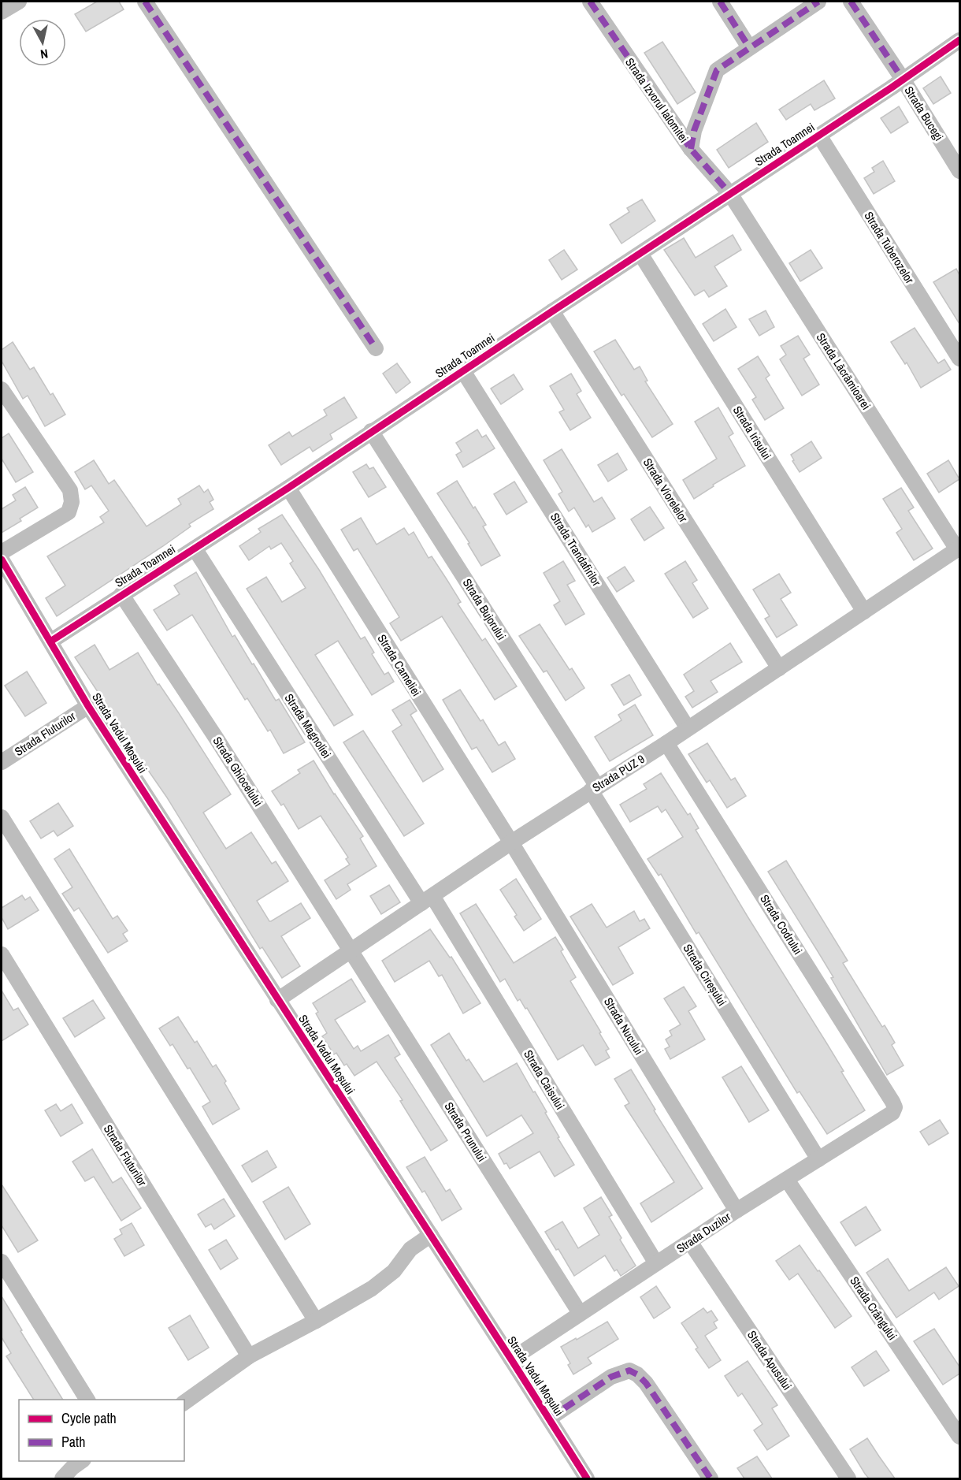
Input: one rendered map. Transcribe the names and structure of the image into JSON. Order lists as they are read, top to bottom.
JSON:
{
  "streets": {
    "street": [
      "Strada Izvorul Ialomitei",
      "Strada Bucegi",
      "Strada Toamnei",
      "Strada Tuberozelor",
      "Strada Lăcrămioarei",
      "Strada Irisului",
      "Strada Viorelelor",
      "Strada Trandafirilor",
      "Strada Bujorului",
      "Strada Cameliei",
      "Strada Magnoliei",
      "Strada Vadul Moșului",
      "Strada Fluturilor",
      "Strada Ghiocelului",
      "Strada PUZ 9",
      "Strada Codrului",
      "Strada Cireșului",
      "Strada Nucului",
      "Strada Caisului",
      "Strada Prunului",
      "Strada Duzilor",
      "Strada Crângului",
      "Strada Apusului"
    ]
  },
  "crossings": [
    ["Strada Izvorul Ialomitei", "Strada Toamnei"],
    ["Strada Izvorul Ialomitei", "Strada Lăcrămioarei"],
    ["Strada Bucegi", "Strada Toamnei"],
    ["Strada Toamnei", "Strada Tuberozelor"],
    ["Strada Toamnei", "Strada Lăcrămioarei"],
    ["Strada Toamnei", "Strada Irisului"],
    ["Strada Toamnei", "Strada Viorelelor"],
    ["Strada Toamnei", "Strada Trandafirilor"],
    ["Strada Toamnei", "Strada Bujorului"],
    ["Strada Toamnei", "Strada Cameliei"],
    ["Strada Toamnei", "Strada Magnoliei"],
    ["Strada Toamnei", "Strada Vadul Moșului"],
    ["Strada Toamnei", "Strada Ghiocelului"],
    ["Strada Lăcrămioarei", "Strada PUZ 9"],
    ["Strada Irisului", "Strada PUZ 9"],
    ["Strada Viorelelor", "Strada PUZ 9"],
    ["Strada Trandafirilor", "Strada PUZ 9"],
    ["Strada Bujorului", "Strada PUZ 9"],
    ["Strada Bujorului", "Strada Cireșului"],
    ["Strada Cameliei", "Strada PUZ 9"],
    ["Strada Cameliei", "Strada Nucului"],
    ["Strada Magnoliei", "Strada PUZ 9"],
    ["Strada Magnoliei", "Strada Caisului"],
    ["Strada Vadul Moșului", "Strada Fluturilor"],
    ["Strada Vadul Moșului", "Strada PUZ 9"],
    ["Strada Vadul Moșului", "Strada Duzilor"],
    ["Strada Ghiocelului", "Strada PUZ 9"],
    ["Strada Ghiocelului", "Strada Prunului"],
    ["Strada PUZ 9", "Strada Codrului"],
    ["Strada PUZ 9", "Strada Cireșului"],
    ["Strada PUZ 9", "Strada Nucului"],
    ["Strada PUZ 9", "Strada Caisului"],
    ["Strada PUZ 9", "Strada Prunului"],
    ["Strada Codrului", "Strada Duzilor"],
    ["Strada Cireșului", "Strada Duzilor"],
    ["Strada Nucului", "Strada Duzilor"],
    ["Strada Caisului", "Strada Duzilor"],
    ["Strada Prunului", "Strada Duzilor"],
    ["Strada Duzilor", "Strada Crângului"],
    ["Strada Duzilor", "Strada Apusului"]
  ],
  "legend": ["Cycle path", "Path"],
  "north": "bottom"
}
